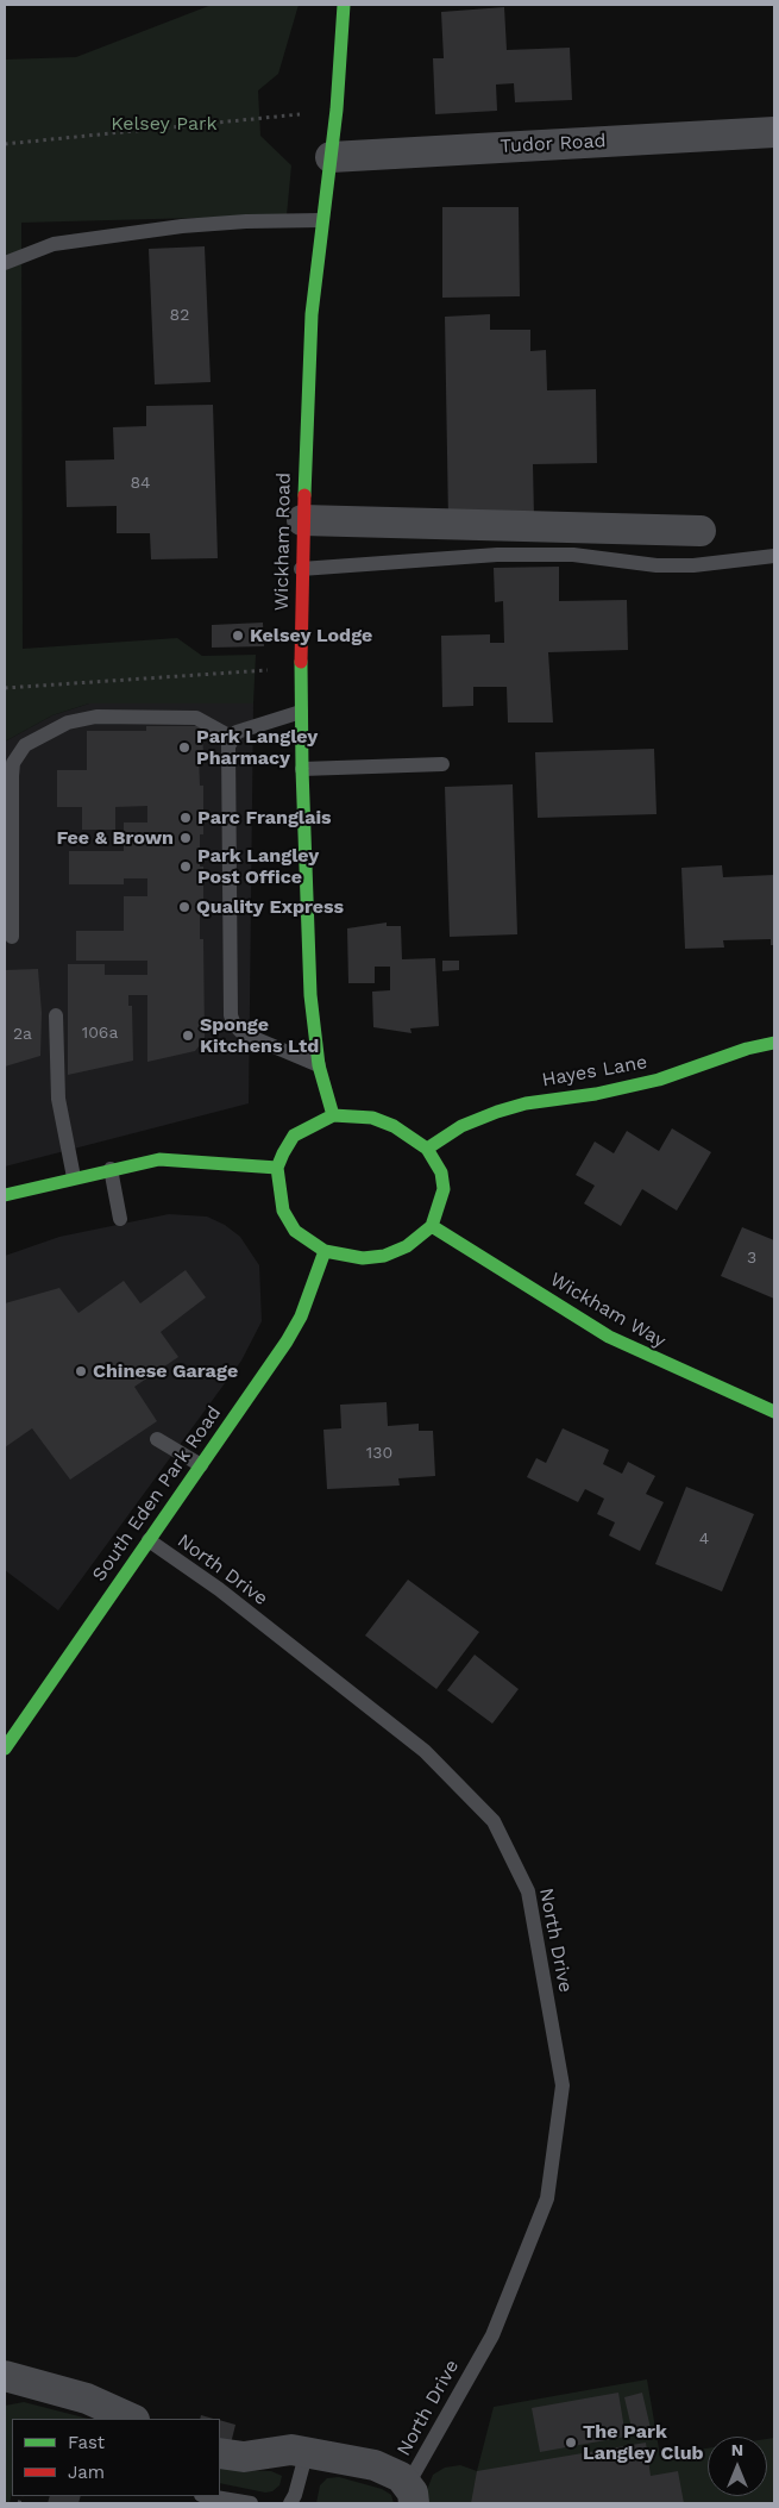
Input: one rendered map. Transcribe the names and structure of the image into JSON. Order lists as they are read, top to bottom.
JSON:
{
  "streets": {
    "main road": [
      "Wickham Road",
      "Hayes Lane",
      "Wickham Way",
      "South Eden Park Road"
    ],
    "street": ["Tudor Road"],
    "lane": ["North Drive"]
  },
  "crossings": [
    ["Tudor Road", "Wickham Road"],
    ["Wickham Road", "Hayes Lane"],
    ["Wickham Road", "Wickham Way"],
    ["Wickham Road", "South Eden Park Road"],
    ["Hayes Lane", "Wickham Way"],
    ["Hayes Lane", "South Eden Park Road"],
    ["Wickham Way", "South Eden Park Road"],
    ["South Eden Park Road", "North Drive"]
  ],
  "parks": ["Kelsey Park"],
  "places": [
    "Kelsey Lodge",
    "Park Langley Pharmacy",
    "Parc Franglais",
    "Fee & Brown",
    "Park Langley Post Office",
    "Quality Express",
    "Sponge Kitchens Ltd",
    "Chinese Garage",
    "The Park Langley Club"
  ],
  "house_numbers": [
    "82",
    "84",
    "106a",
    "2a",
    "3",
    "130",
    "4"
  ],
  "legend": ["Fast", "Jam"],
  "north": "top"
}
